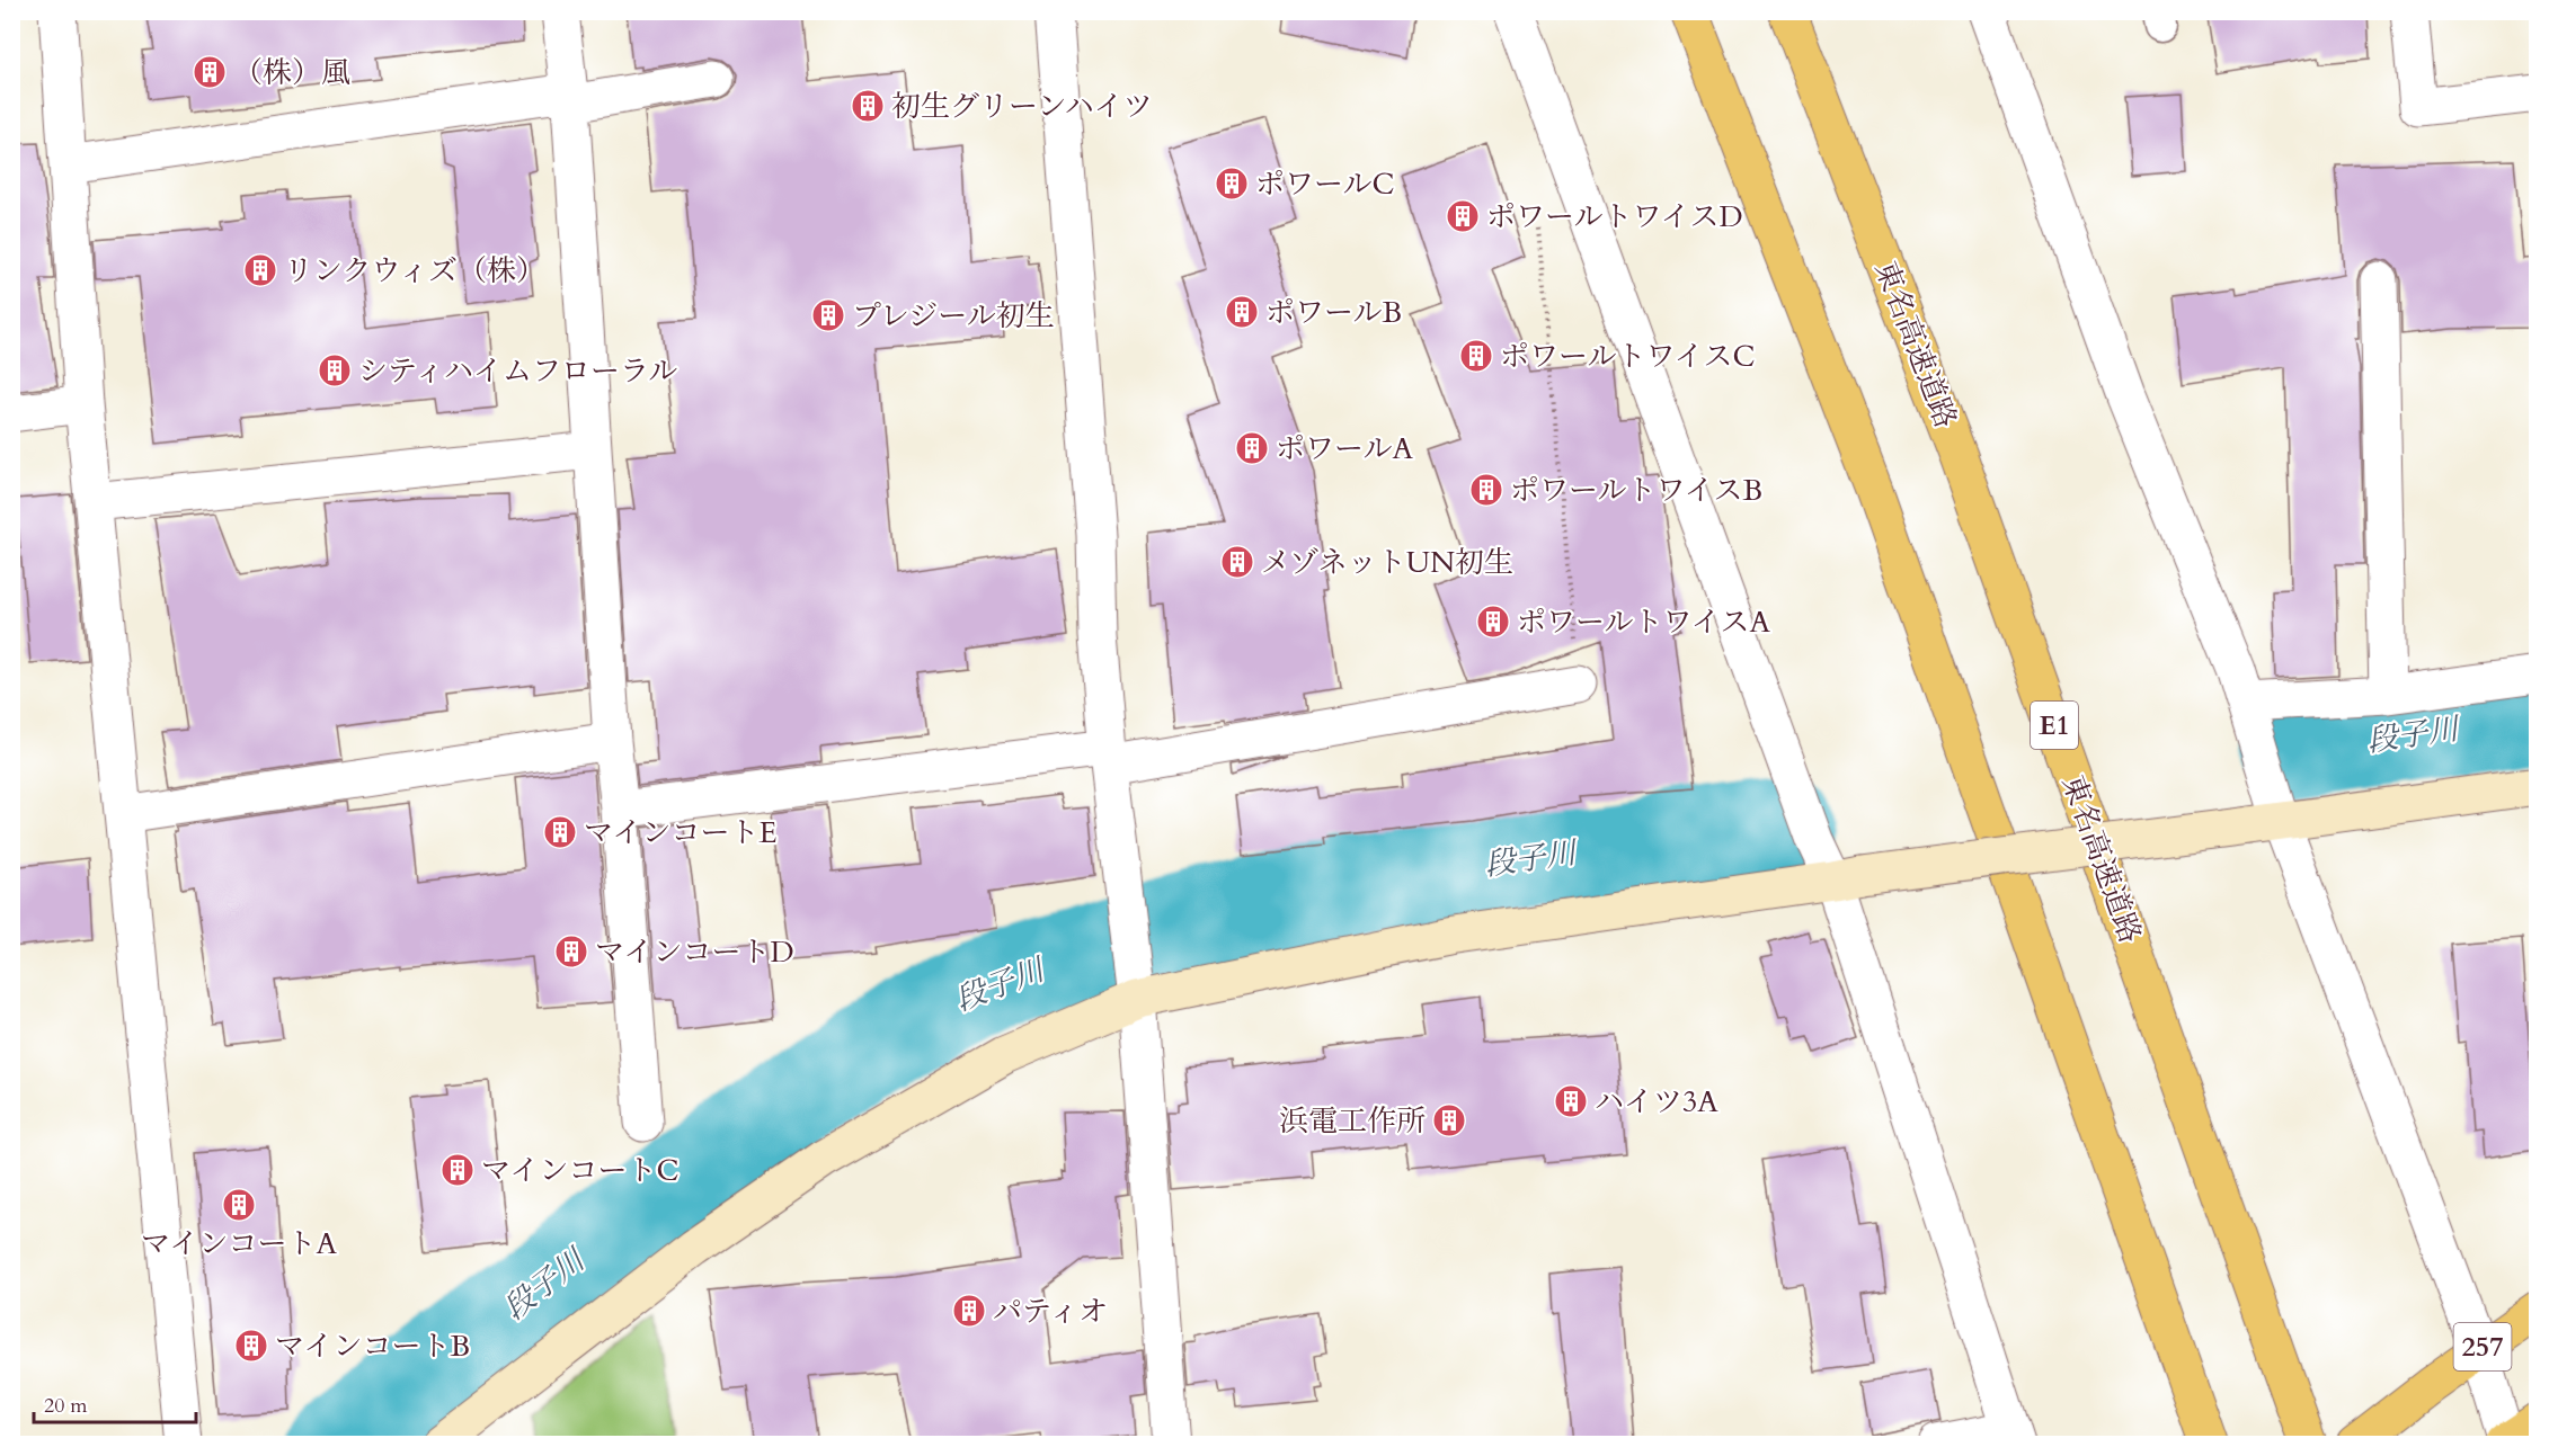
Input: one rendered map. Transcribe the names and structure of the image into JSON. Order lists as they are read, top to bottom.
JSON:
{
  "streets": {
    "highway": ["東名高速道路", "E1", "257"]
  },
  "water": ["段子川"],
  "places": {
    "building": [
      "（株）風",
      "初生グリーンハイツ",
      "ポワールC",
      "ポワールトワイスD",
      "リンクウィズ（株）",
      "ポワールB",
      "プレジール初生",
      "ポワールトワイスC",
      "シティハイムフローラル",
      "ポワールA",
      "ポワールトワイスB",
      "メゾネットUN初生",
      "ポワールトワイスA",
      "マインコートE",
      "マインコートD",
      "ハイツ3A",
      "浜電工作所",
      "マインコートC",
      "マインコートA",
      "パティオ",
      "マインコートB"
    ]
  },
  "scale_bar": "20 m"
}
